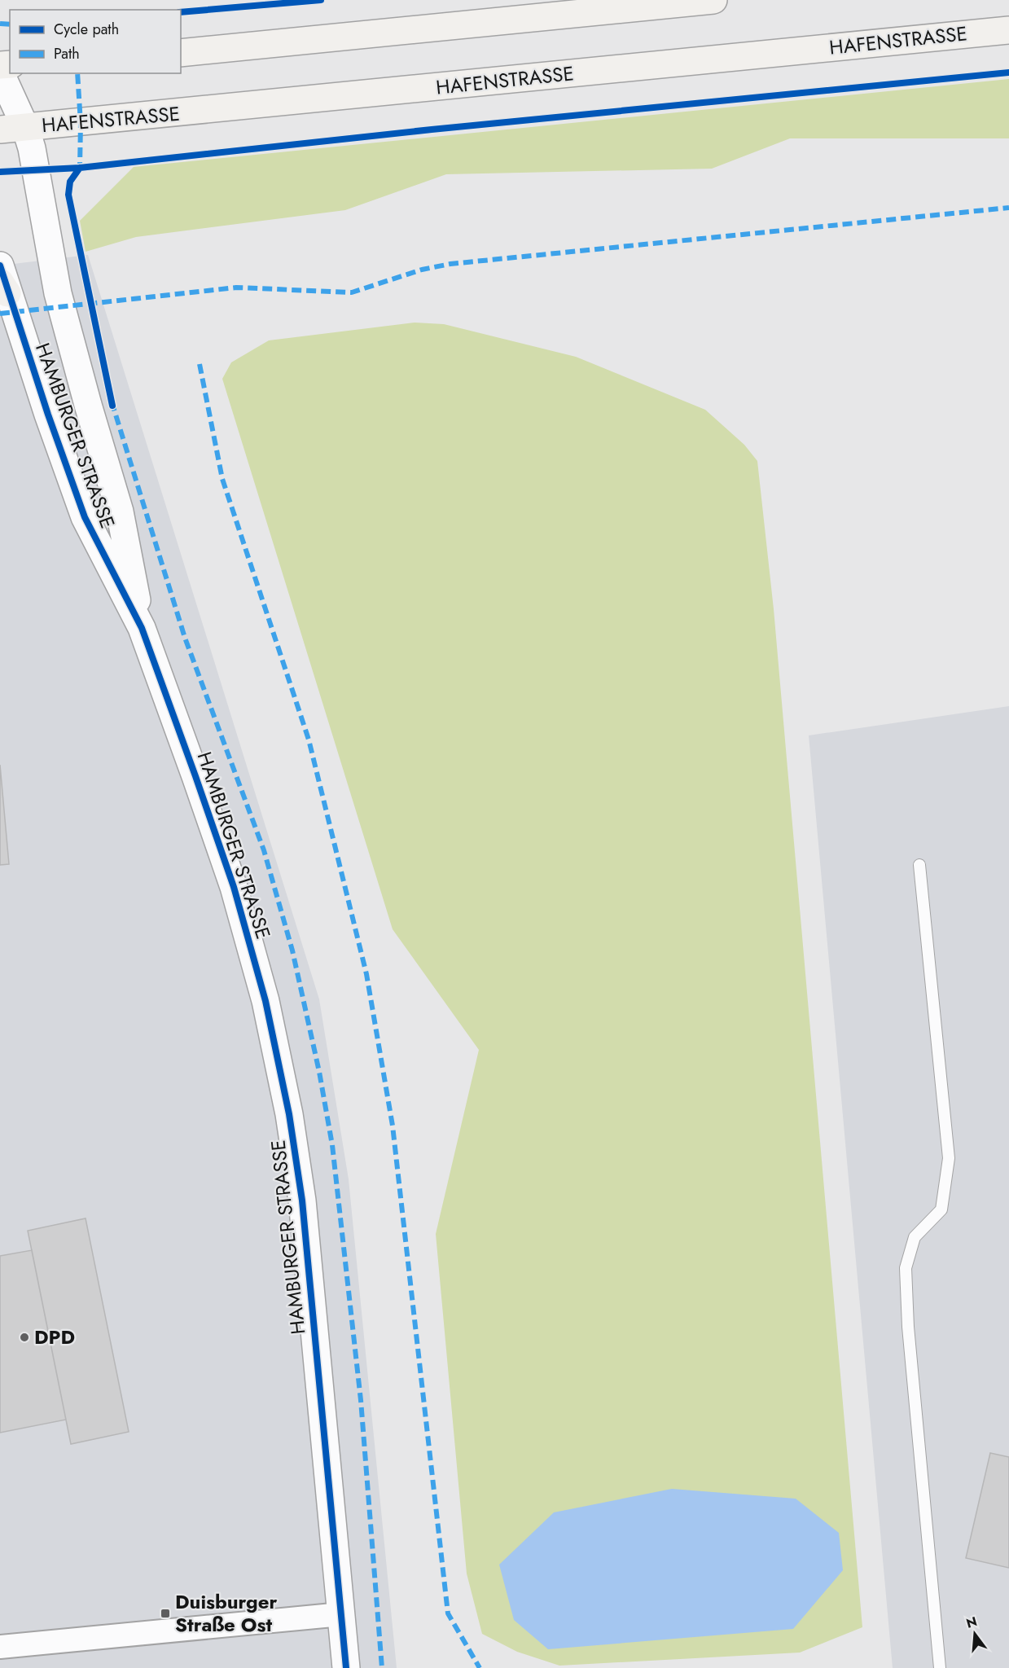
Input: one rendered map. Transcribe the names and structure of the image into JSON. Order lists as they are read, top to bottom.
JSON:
{
  "streets": {
    "main road": ["HAFENSTRASSE"],
    "street": ["HAMBURGER STRASSE"]
  },
  "crossings": [
    ["HAFENSTRASSE", "HAMBURGER STRASSE"]
  ],
  "places": {
    "other": ["DPD"],
    "transit": ["Duisburger Straße Ost"]
  },
  "legend": ["Cycle path", "Path"],
  "north": "top"
}
